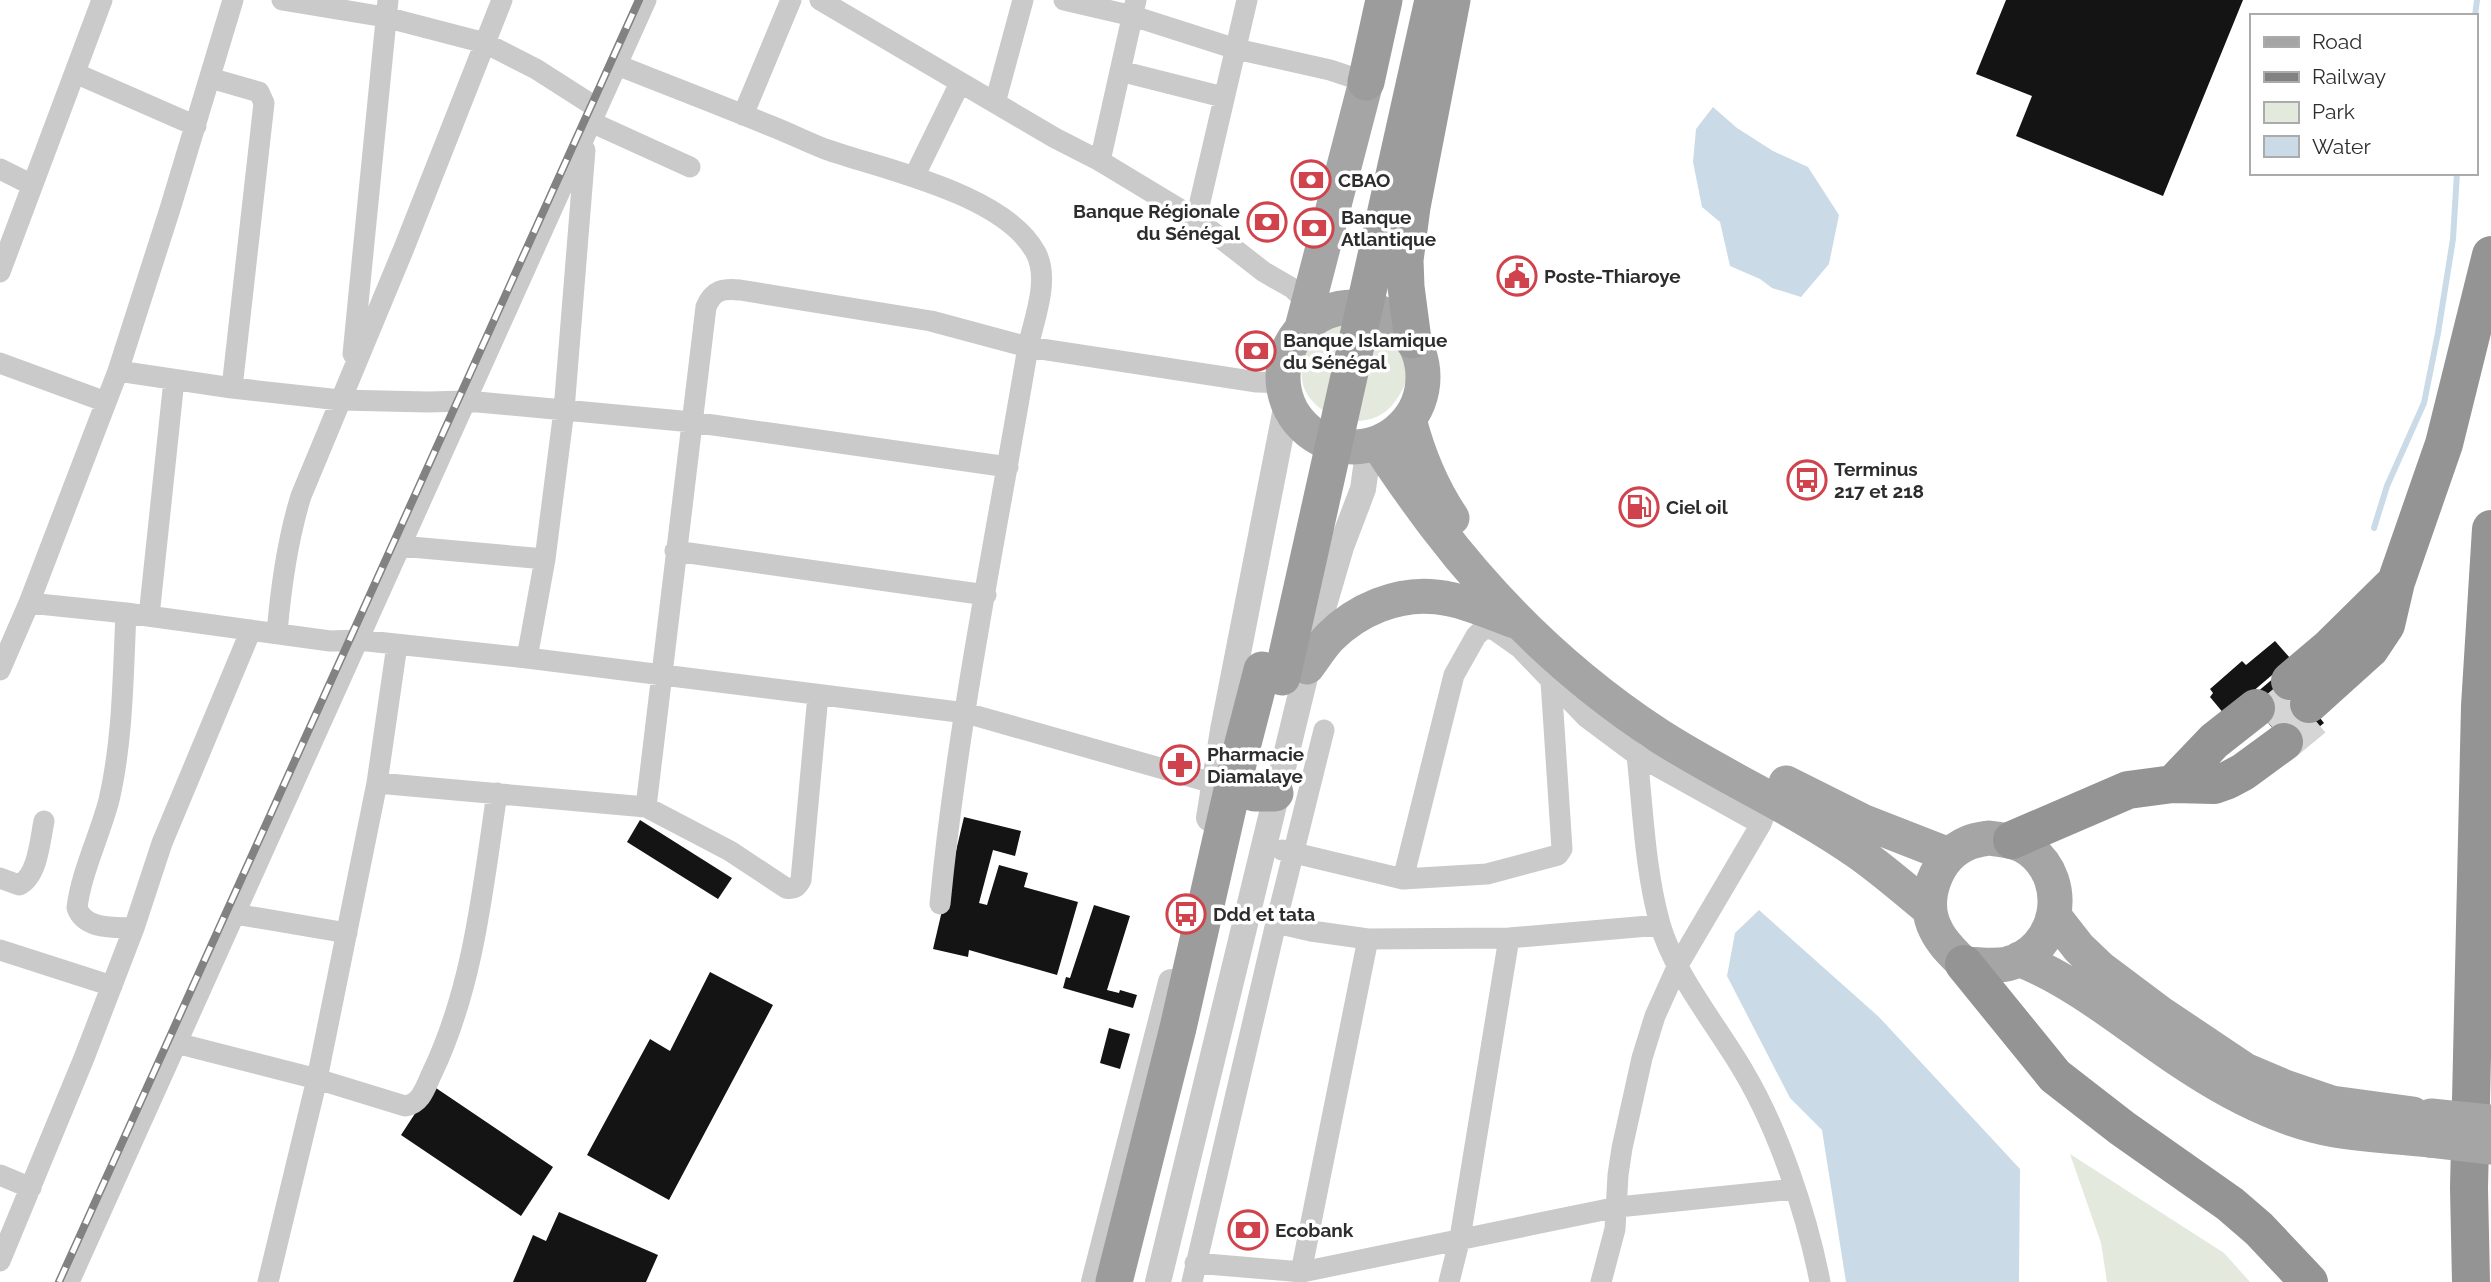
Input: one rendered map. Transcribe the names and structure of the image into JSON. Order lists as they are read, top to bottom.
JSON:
{
  "places": {
    "bank": [
      "CBAO",
      "Banque Régionale du Sénégal",
      "Banque Atlantique",
      "Banque Islamique du Sénégal",
      "Ecobank"
    ],
    "public building": ["Poste-Thiaroye"],
    "bus stop": ["Terminus 217 et 218", "Ddd et tata"],
    "fuel station": ["Ciel oil"],
    "pharmacy": ["Pharmacie Diamalaye"]
  },
  "legend": [
    "Road",
    "Railway",
    "Park",
    "Water"
  ]
}
